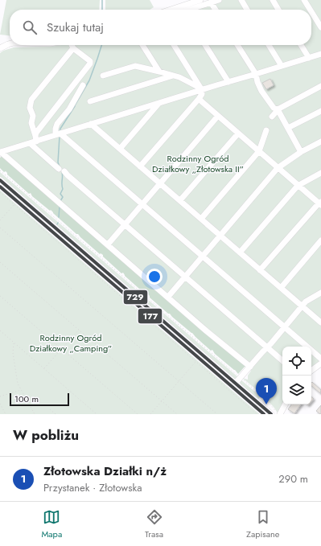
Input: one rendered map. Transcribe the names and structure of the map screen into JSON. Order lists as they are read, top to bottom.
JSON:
{
  "parks": ["Rodzinny Ogród Działkowy „Złotowska II”", "Rodzinny Ogród Działkowy „Camping”"],
  "lines": ["transit line 729", "transit line 177"],
  "scale_bar": "100 m",
  "page": {
    "search": "Szukaj tutaj",
    "pins": "1",
    "scale": "100 m",
    "heading": "W pobliżu",
    "list": [
      {
        "mark": "1",
        "name": "Złotowska Działki n/ż",
        "note": "Przystanek · Złotowska",
        "value": "290 m"
      }
    ],
    "nav": ["Mapa", "Trasa", "Zapisane"]
  }
}
